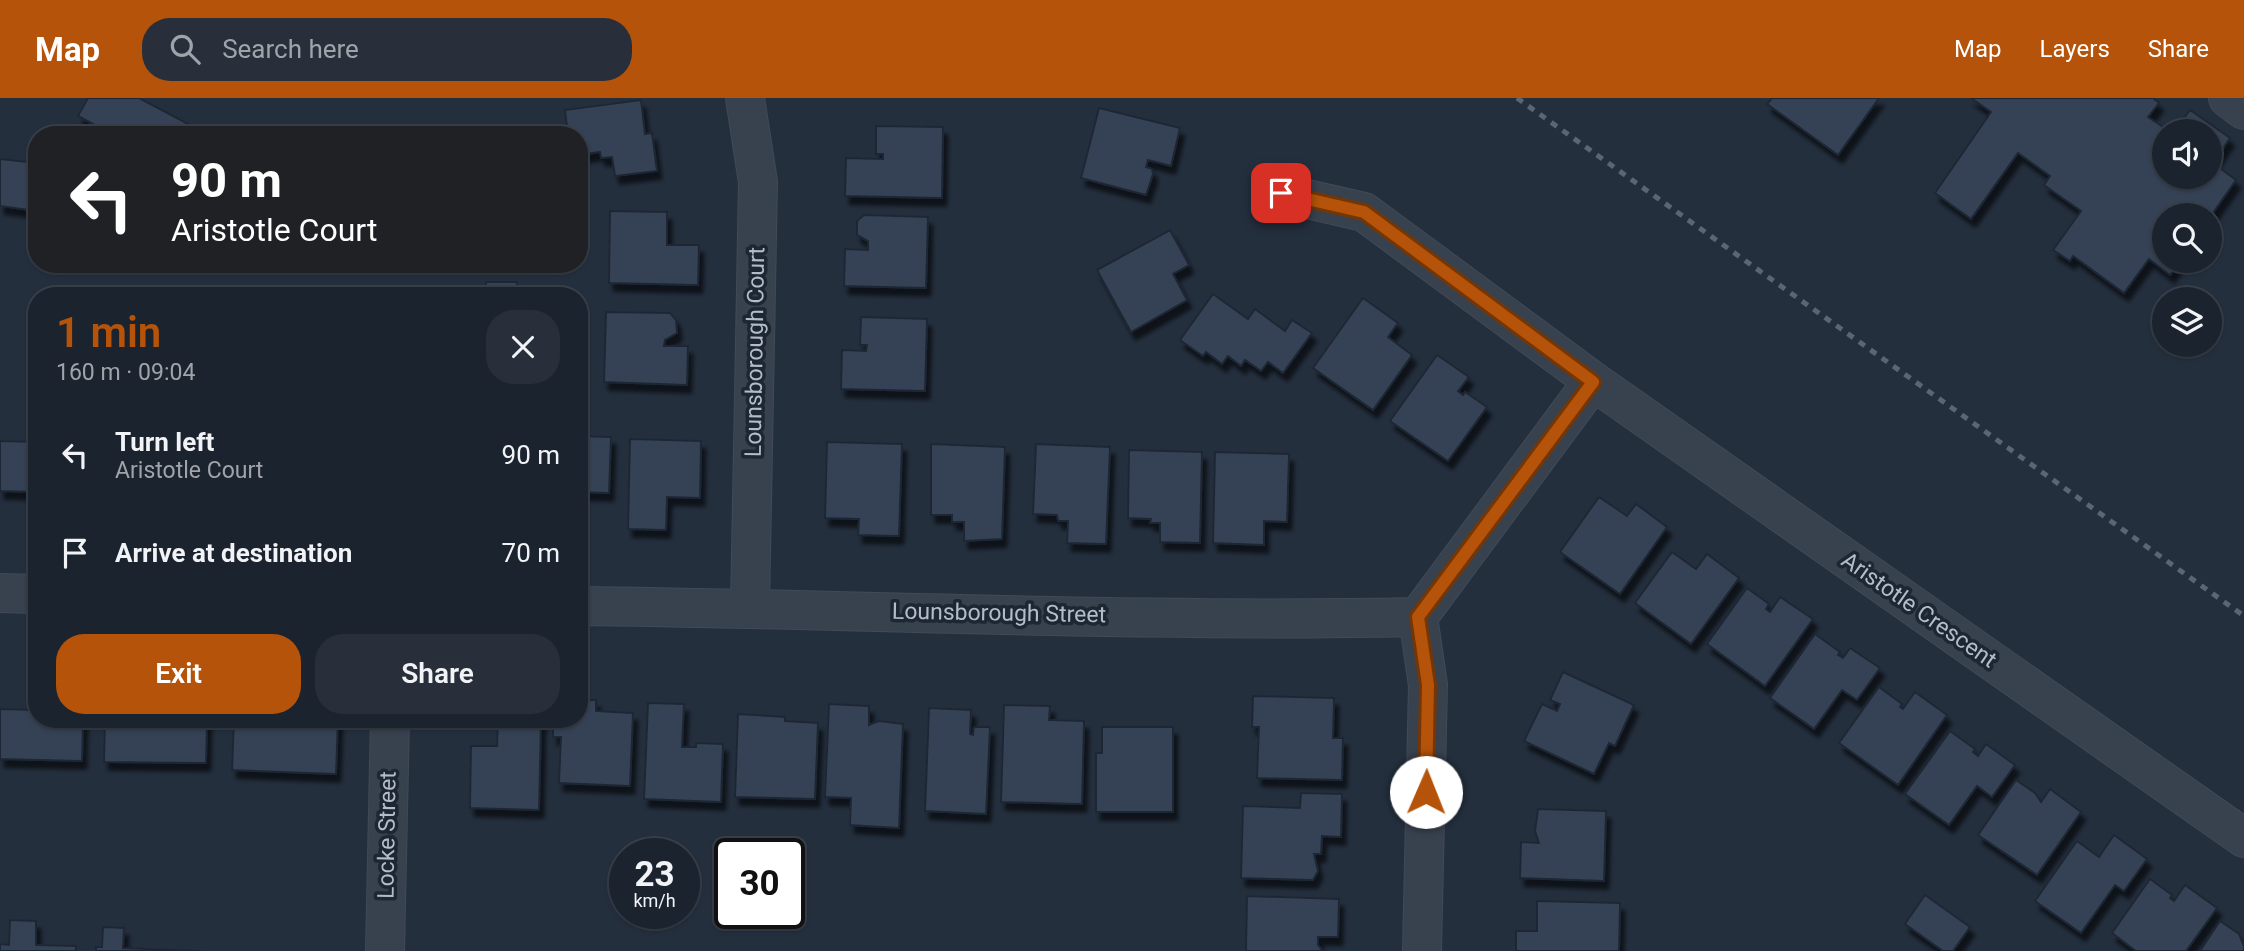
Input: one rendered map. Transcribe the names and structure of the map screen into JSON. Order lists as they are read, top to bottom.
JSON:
{
  "streets": {
    "street": [
      "Lounsborough Court",
      "Aristotle Crescent",
      "Lounsborough Street",
      "Locke Street"
    ]
  },
  "crossings": [
    ["Lounsborough Court", "Lounsborough Street"]
  ],
  "page": {
    "header": "Map",
    "search": "Search here",
    "nav": ["Map", "Layers", "Share"],
    "turn": ["90 m", "Aristotle Court"],
    "heading": ["1 min", "160 m · 09:04"],
    "list": [
      {
        "name": "Turn left",
        "note": "Aristotle Court",
        "value": "90 m"
      },
      {
        "name": "Arrive at destination",
        "value": "70 m"
      }
    ],
    "buttons": ["Exit", "Share"],
    "speed": "23 km/h",
    "limit": "30"
  }
}
